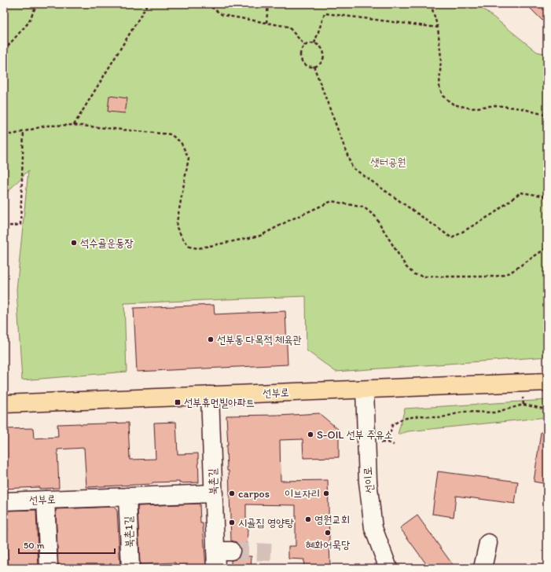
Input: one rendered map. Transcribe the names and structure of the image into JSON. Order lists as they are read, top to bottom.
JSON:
{
  "streets": {
    "main road": ["선부로"],
    "street": ["선이로", "북촌길", "북촌1길"]
  },
  "crossings": [
    ["선부로", "선이로"],
    ["선부로", "북촌길"],
    ["선부로", "북촌1길"]
  ],
  "parks": ["샛터공원"],
  "places": {
    "other": [
      "석수골운동장",
      "선부동 다목적 체육관",
      "S-OIL 선부 주유소",
      "carpos",
      "이브자리",
      "영원교회",
      "시골집 영양탕",
      "혜화어묵당"
    ],
    "transit": ["선부휴먼빌아파트"]
  },
  "scale_bar": "50 m"
}
